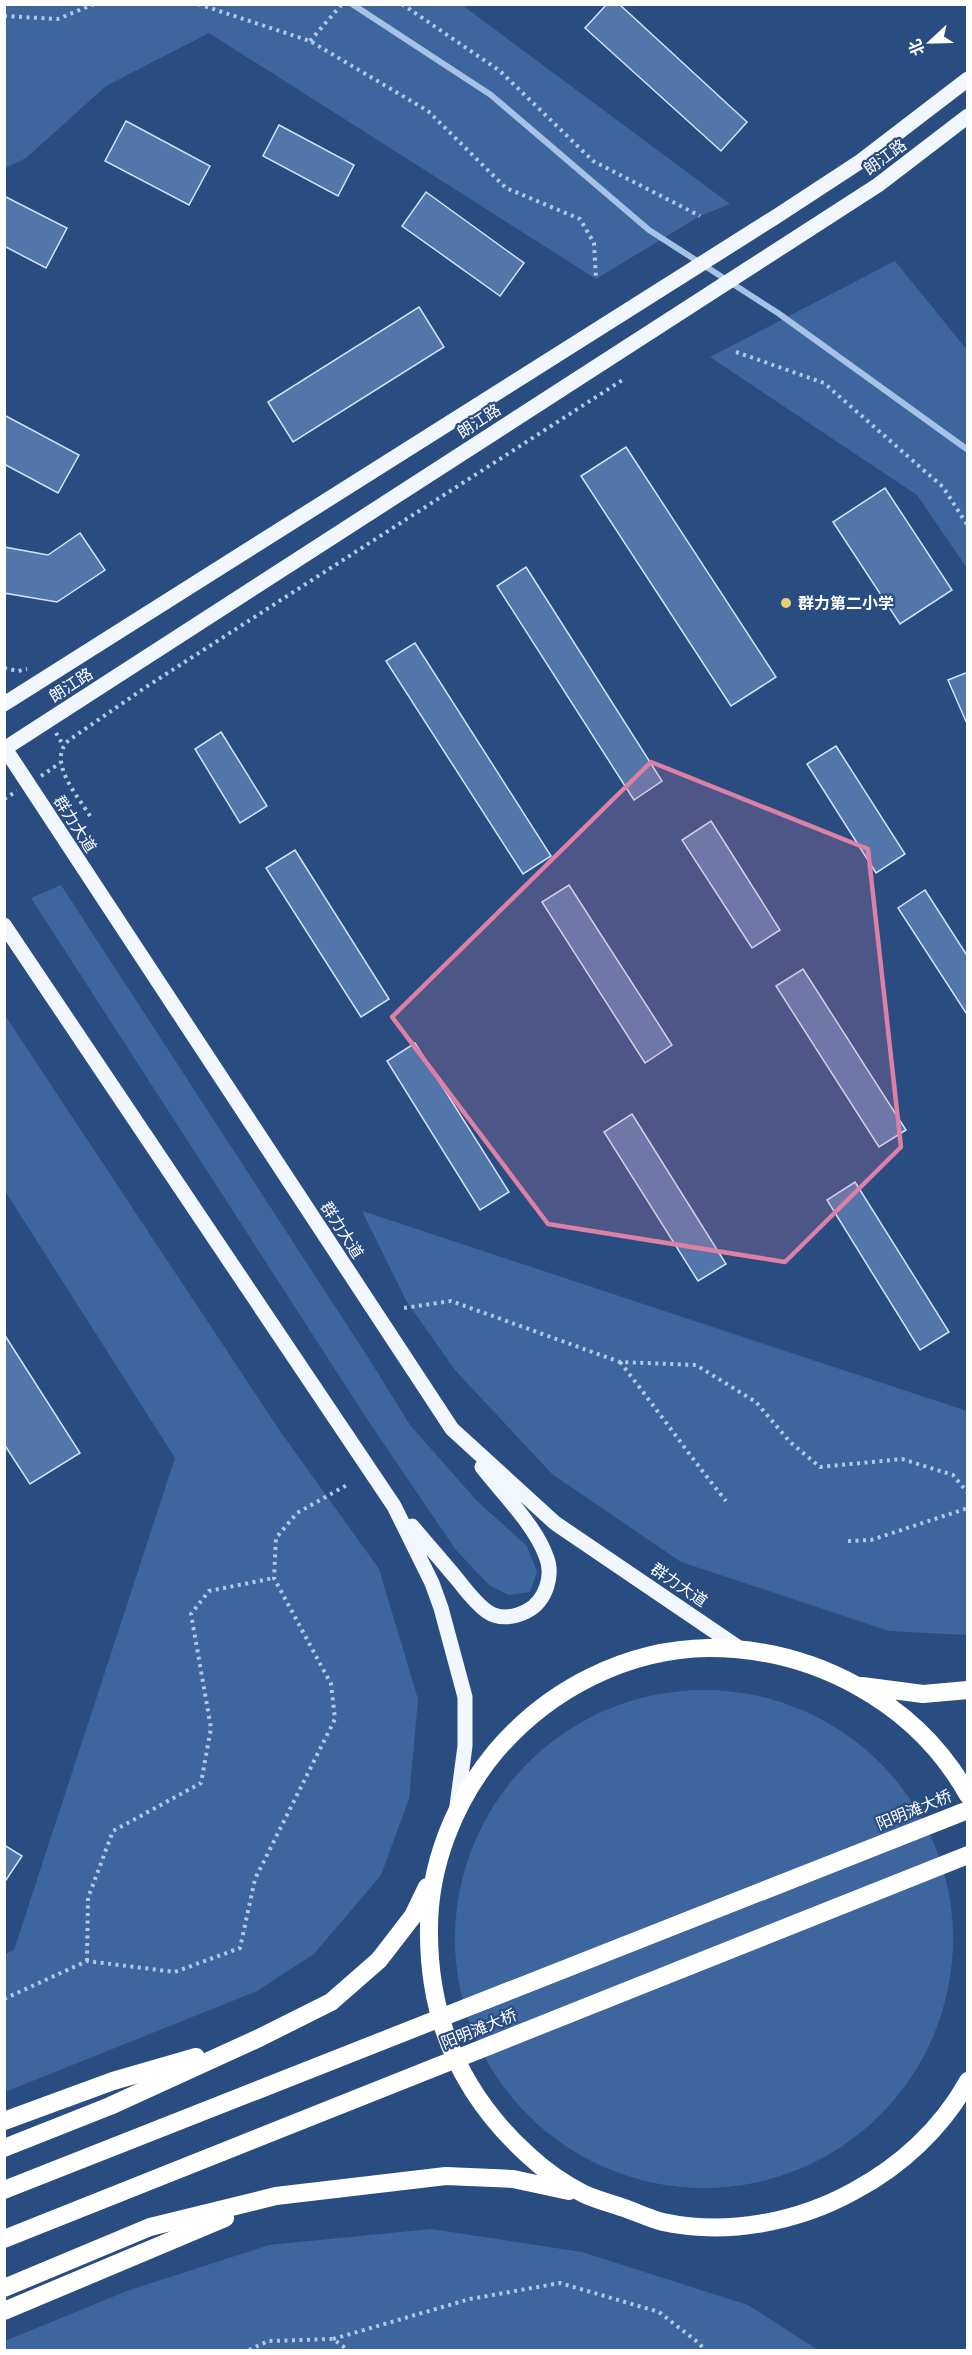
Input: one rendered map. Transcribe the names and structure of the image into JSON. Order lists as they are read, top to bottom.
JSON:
{
  "streets": {
    "highway": ["阳明滩大桥"],
    "main road": ["朗江路", "群力大道"]
  },
  "crossings": [
    ["朗江路", "群力大道"]
  ],
  "places": ["群力第二小学"],
  "north": "left"
}
